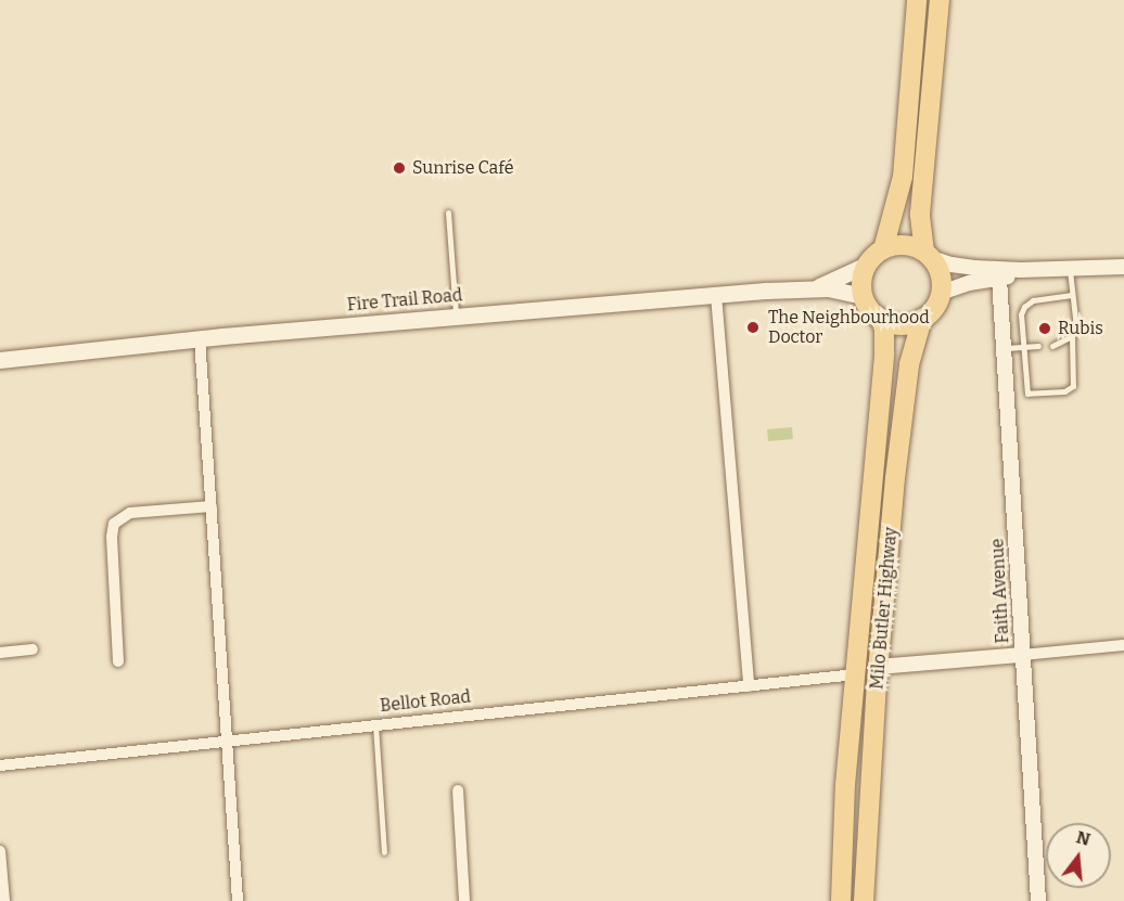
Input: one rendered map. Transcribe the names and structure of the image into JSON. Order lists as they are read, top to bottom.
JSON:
{
  "streets": {
    "main road": ["Fire Trail Road", "Milo Butler Highway"],
    "street": ["Faith Avenue", "Bellot Road"]
  },
  "crossings": [
    ["Fire Trail Road", "Milo Butler Highway"],
    ["Milo Butler Highway", "Bellot Road"]
  ],
  "places": ["Sunrise Café", "The Neighbourhood Doctor", "Rubis"],
  "north": "top"
}
